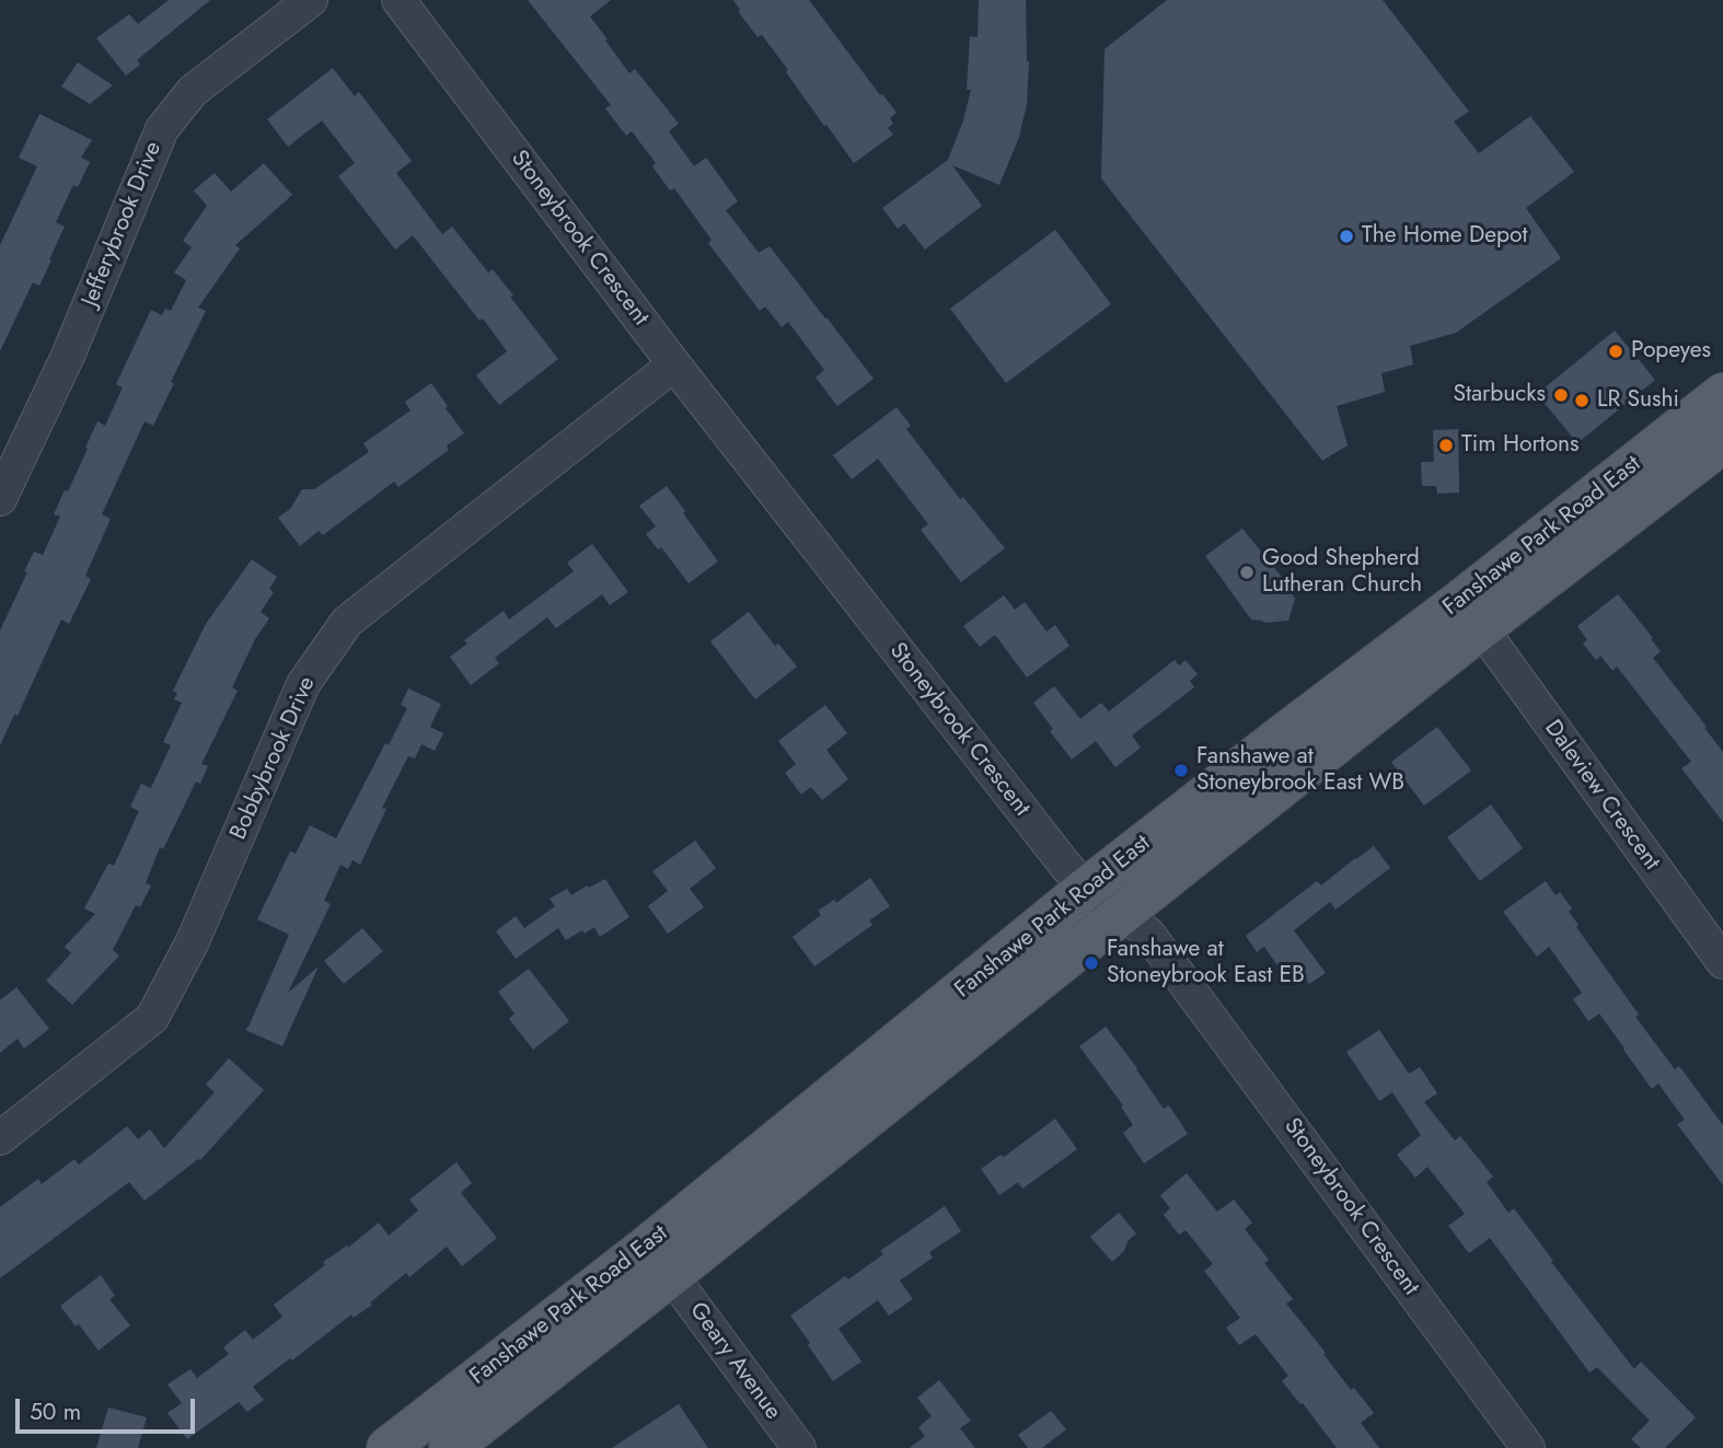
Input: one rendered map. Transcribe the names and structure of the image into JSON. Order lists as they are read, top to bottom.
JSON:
{
  "streets": {
    "main road": ["Fanshawe Park Road East"],
    "street": [
      "Jefferybrook Drive",
      "Stoneybrook Crescent",
      "Bobbybrook Drive",
      "Daleview Crescent",
      "Geary Avenue"
    ]
  },
  "crossings": [
    ["Stoneybrook Crescent", "Fanshawe Park Road East"],
    ["Stoneybrook Crescent", "Bobbybrook Drive"],
    ["Fanshawe Park Road East", "Daleview Crescent"],
    ["Fanshawe Park Road East", "Geary Avenue"]
  ],
  "places": [
    "The Home Depot",
    "Popeyes",
    "Starbucks",
    "LR Sushi",
    "Tim Hortons",
    "Good Shepherd Lutheran Church",
    "Fanshawe at Stoneybrook East WB",
    "Fanshawe at Stoneybrook East EB"
  ],
  "scale_bar": "50 m"
}
